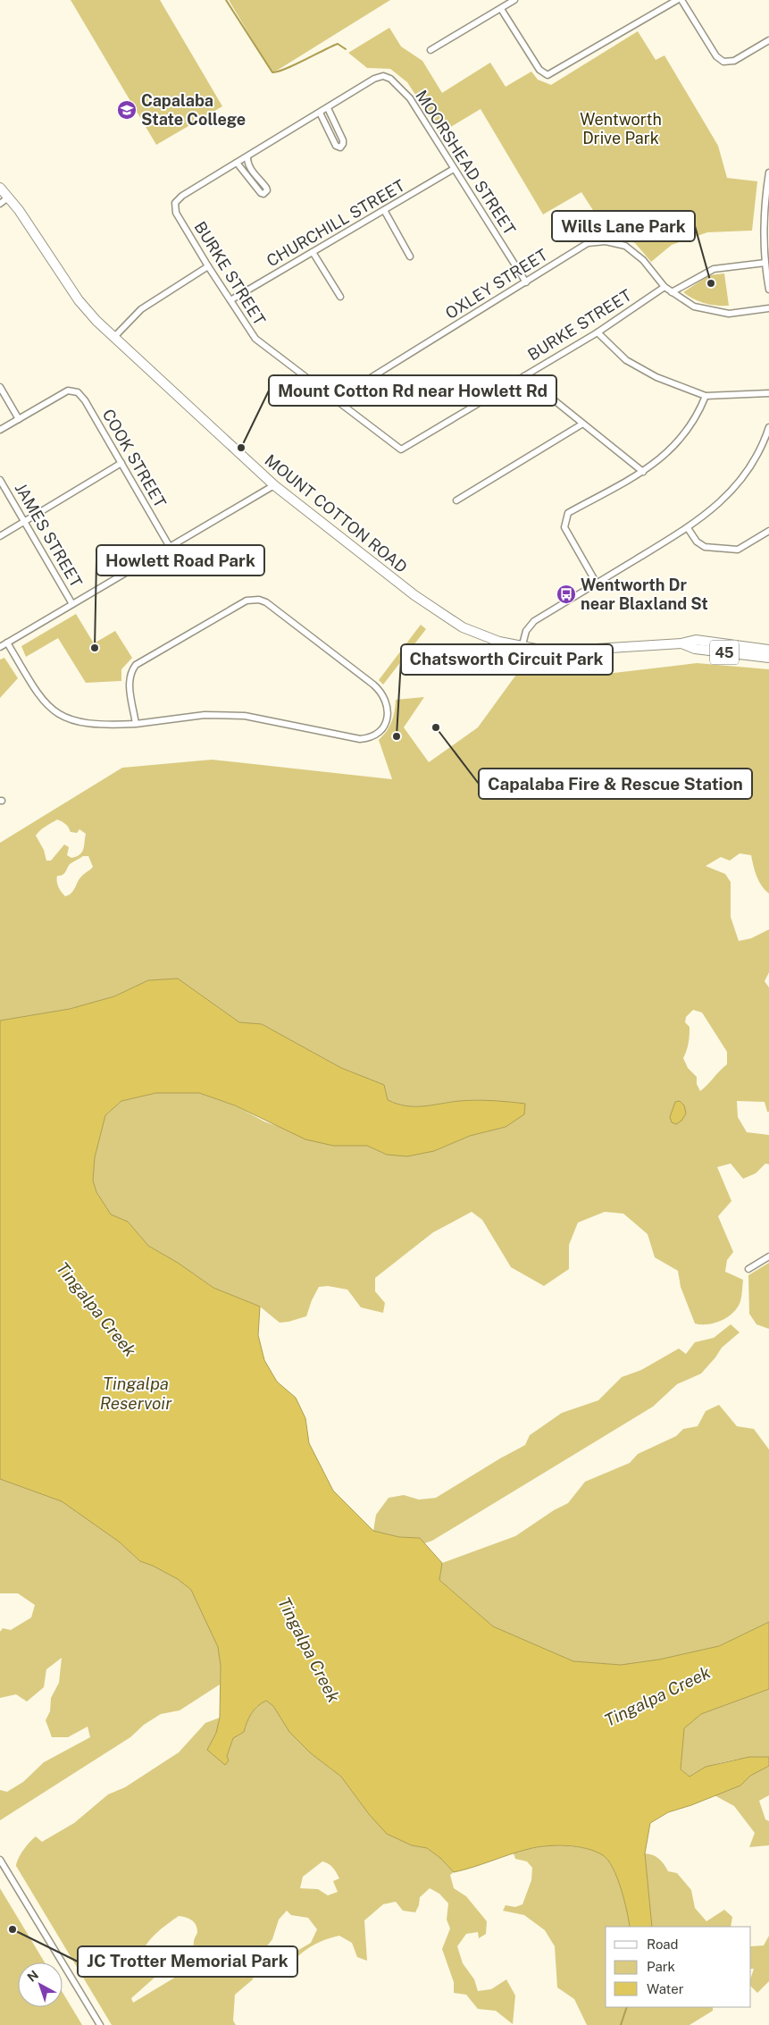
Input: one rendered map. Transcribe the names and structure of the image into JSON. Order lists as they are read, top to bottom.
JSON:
{
  "streets": {
    "main road": ["MOUNT COTTON ROAD", "45"],
    "street": [
      "MOORSHEAD STREET",
      "CHURCHILL STREET",
      "BURKE STREET",
      "OXLEY STREET",
      "COOK STREET",
      "JAMES STREET"
    ]
  },
  "crossings": [
    ["MOORSHEAD STREET", "CHURCHILL STREET"],
    ["MOORSHEAD STREET", "BURKE STREET"],
    ["MOORSHEAD STREET", "OXLEY STREET"],
    ["CHURCHILL STREET", "BURKE STREET"],
    ["BURKE STREET", "OXLEY STREET"]
  ],
  "water": ["Tingalpa Creek", "Tingalpa Reservoir"],
  "parks": ["Wentworth Drive Park"],
  "places": {
    "school or university": ["Capalaba State College"],
    "other": [
      "Wills Lane Park",
      "Mount Cotton Rd near Howlett Rd",
      "Howlett Road Park",
      "Capalaba Fire & Rescue Station",
      "Chatsworth Circuit Park",
      "JC Trotter Memorial Park"
    ],
    "bus stop": ["Wentworth Dr near Blaxland St"]
  },
  "legend": ["Road", "Park", "Water"],
  "north": "top left"
}
